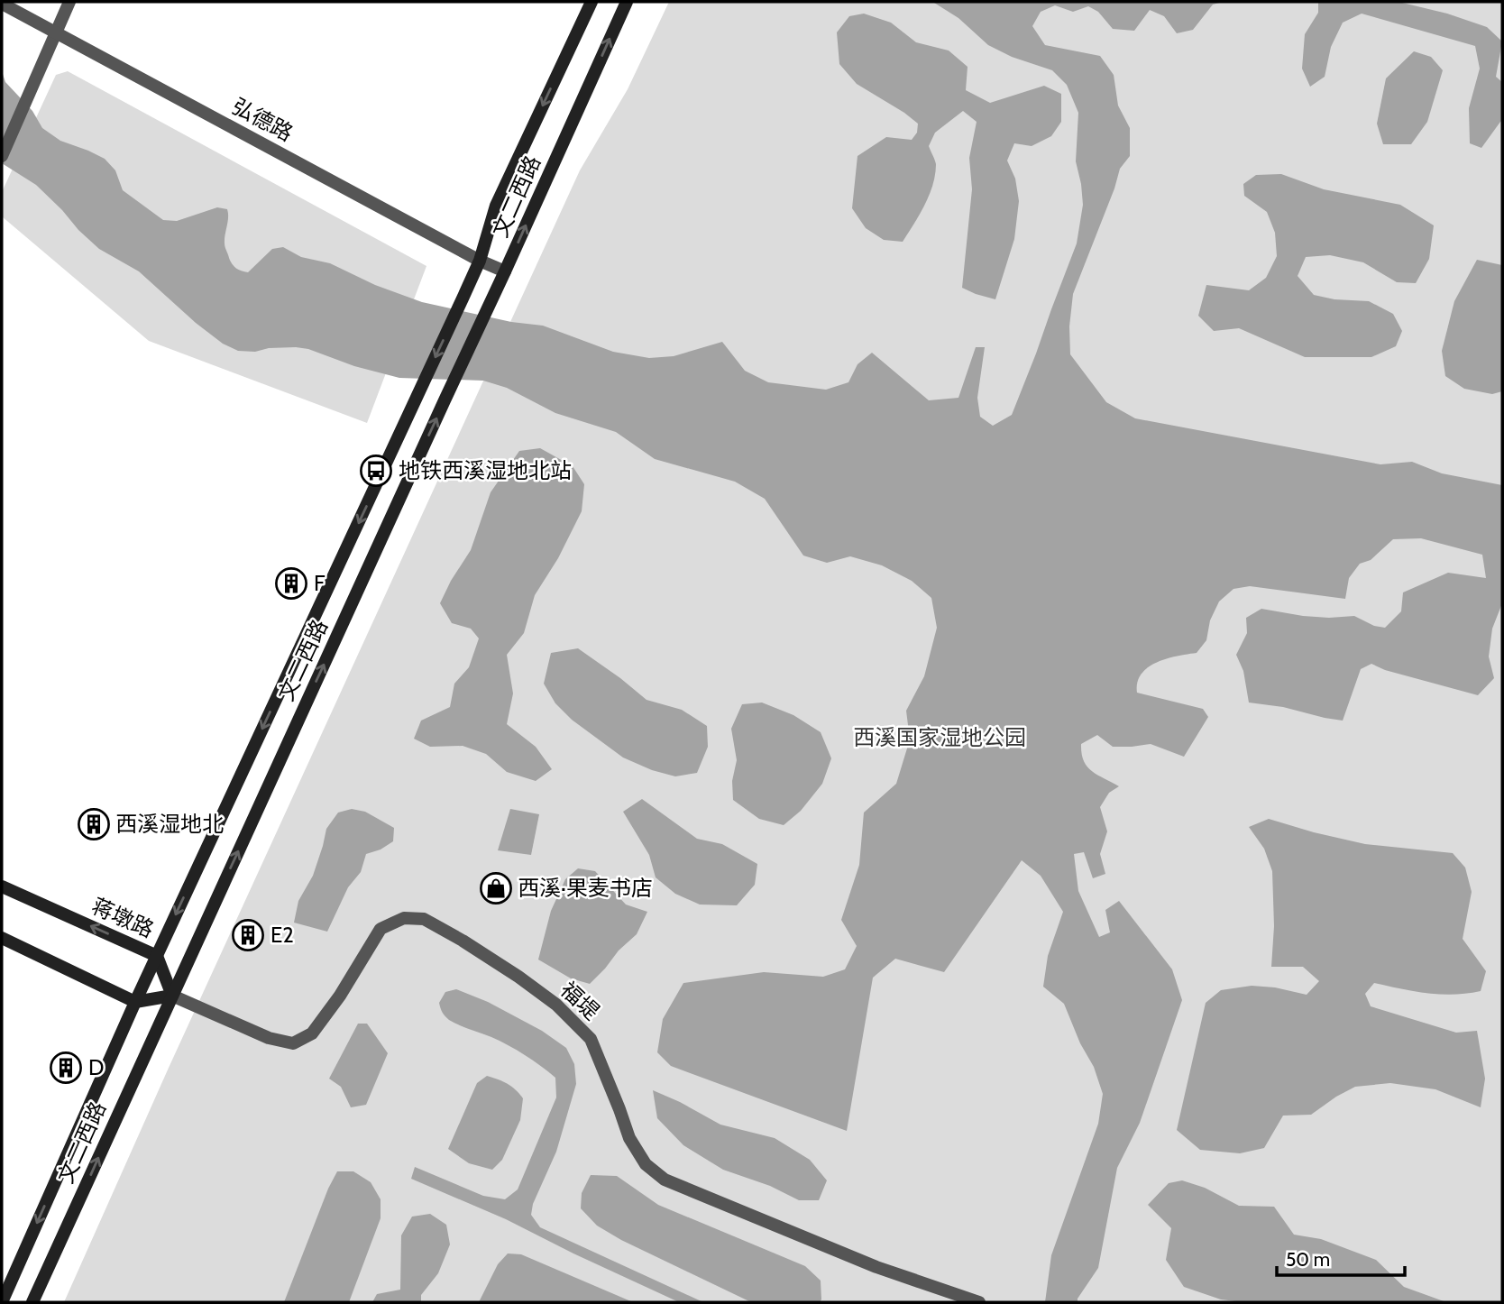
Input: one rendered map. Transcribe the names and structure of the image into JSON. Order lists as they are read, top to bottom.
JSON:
{
  "streets": {
    "main road": ["文二西路", "蒋墩路"],
    "street": ["弘德路", "福堤"]
  },
  "crossings": [
    ["弘德路", "文二西路"],
    ["文二西路", "蒋墩路"],
    ["文二西路", "福堤"],
    ["蒋墩路", "福堤"]
  ],
  "parks": ["西溪国家湿地公园"],
  "places": {
    "bus stop": ["地铁西溪湿地北站"],
    "building": [
      "F",
      "西溪湿地北",
      "E2",
      "D"
    ],
    "shop": ["西溪·果麦书店"]
  },
  "scale_bar": "50 m"
}
